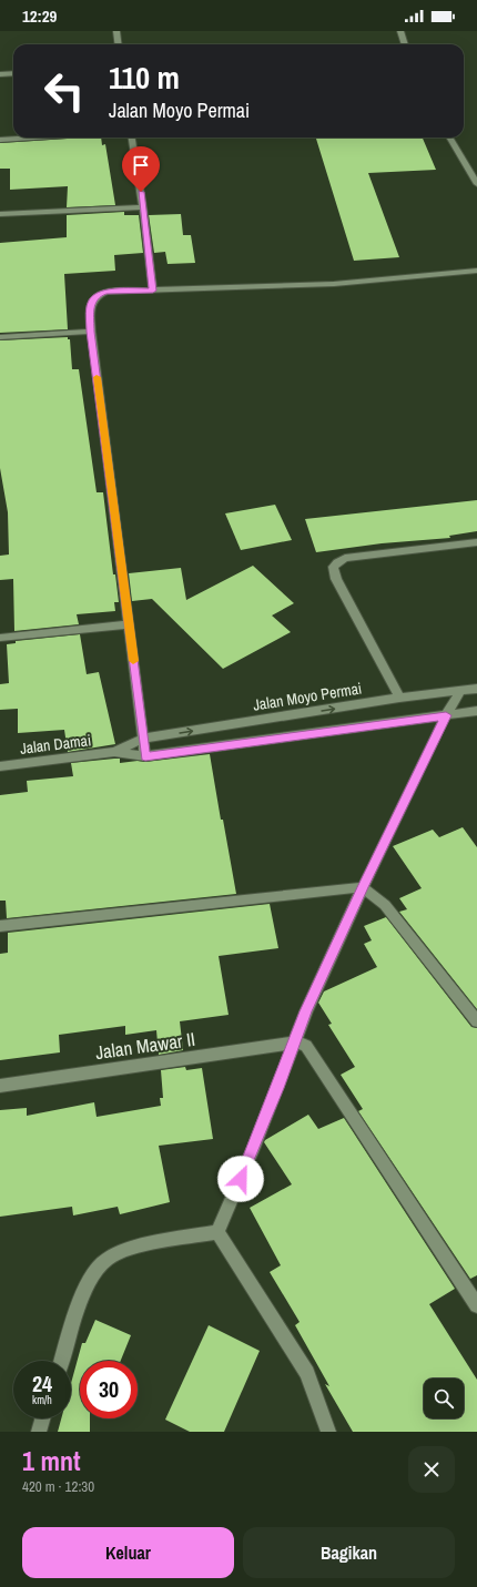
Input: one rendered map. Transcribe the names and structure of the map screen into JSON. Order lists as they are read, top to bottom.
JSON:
{
  "streets": {
    "street": ["Jalan Moyo Permai", "Jalan Damai", "Jalan Mawar II"]
  },
  "crossings": [
    ["Jalan Moyo Permai", "Jalan Damai"]
  ],
  "page": {
    "status": "12:29",
    "turn": ["110 m", "Jalan Moyo Permai"],
    "speed": "24 km/h",
    "limit": "30",
    "heading": ["1 mnt", "420 m · 12:30"],
    "buttons": ["Keluar", "Bagikan"]
  }
}
